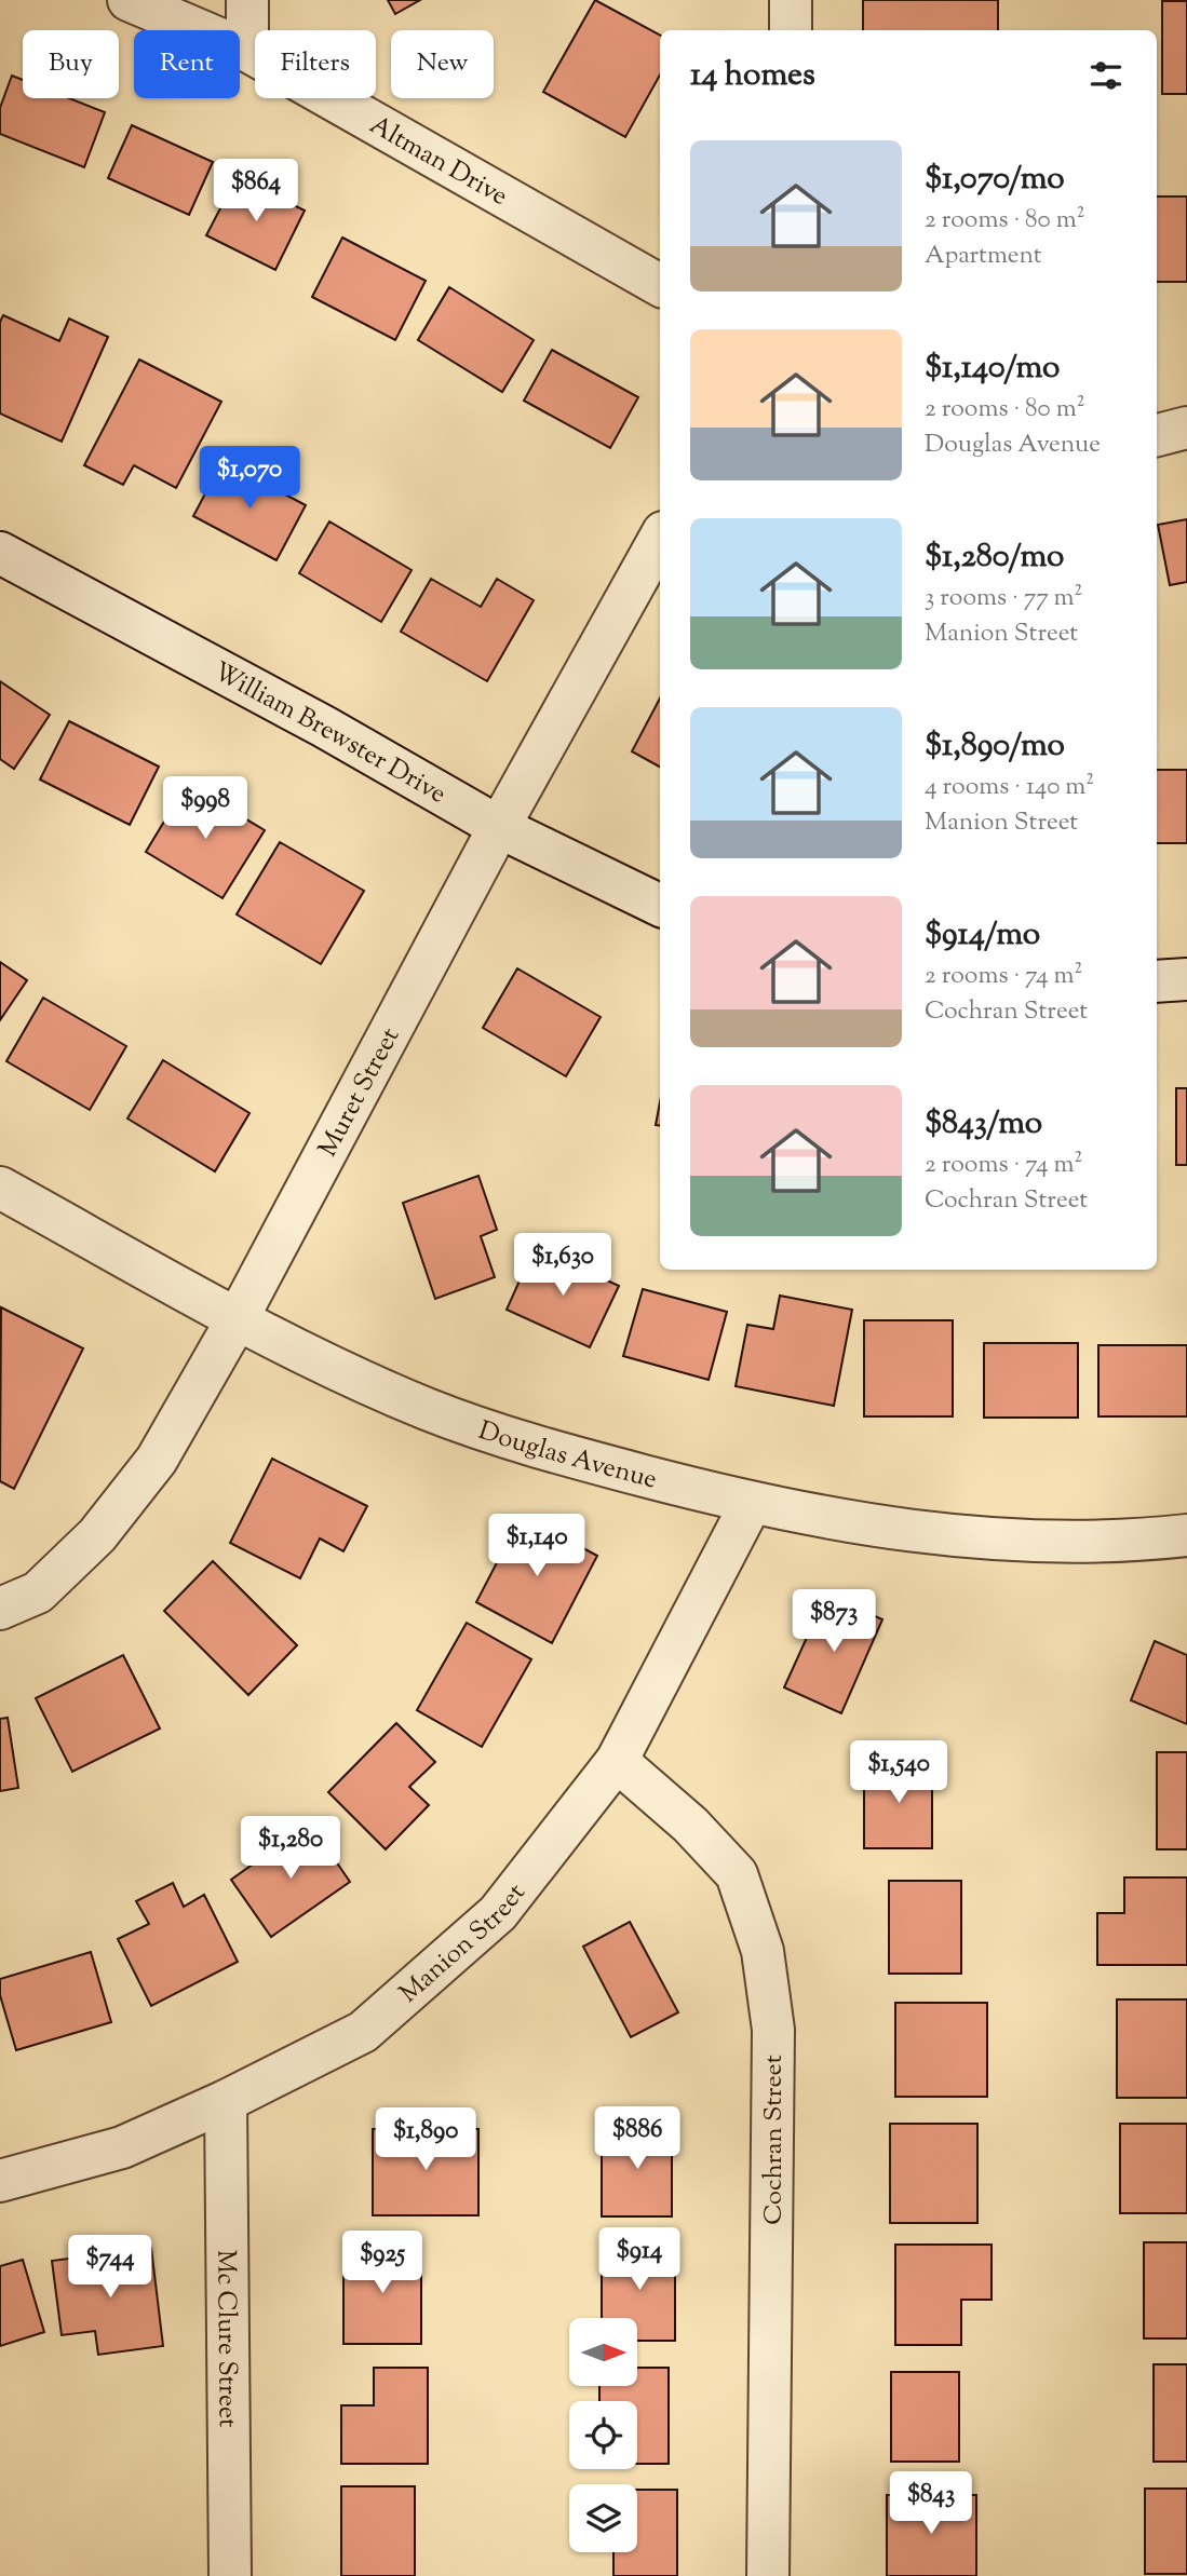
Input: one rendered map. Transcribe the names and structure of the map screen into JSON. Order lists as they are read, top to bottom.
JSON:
{
  "streets": {
    "street": [
      "Altman Drive",
      "William Brewster Drive",
      "Muret Street",
      "Douglas Avenue",
      "Manion Street",
      "Cochran Street",
      "Mc Clure Street"
    ]
  },
  "crossings": [
    ["William Brewster Drive", "Muret Street"],
    ["Muret Street", "Douglas Avenue"],
    ["Douglas Avenue", "Manion Street"],
    ["Manion Street", "Cochran Street"],
    ["Manion Street", "Mc Clure Street"]
  ],
  "north": "right",
  "page": {
    "chip": [
      "Buy",
      "Rent",
      "Filters",
      "New"
    ],
    "heading": "14 homes",
    "list": [
      {
        "name": "$1,070/mo",
        "note": "2 rooms · 80 m² · Apartment"
      },
      {
        "name": "$1,140/mo",
        "note": "2 rooms · 80 m² · Douglas Avenue"
      },
      {
        "name": "$1,280/mo",
        "note": "3 rooms · 77 m² · Manion Street"
      },
      {
        "name": "$1,890/mo",
        "note": "4 rooms · 140 m² · Manion Street"
      },
      {
        "name": "$914/mo",
        "note": "2 rooms · 74 m² · Cochran Street"
      },
      {
        "name": "$843/mo",
        "note": "2 rooms · 74 m² · Cochran Street"
      }
    ],
    "price": [
      "$864",
      "$1,070",
      "$998",
      "$1,630",
      "$1,140",
      "$873",
      "$1,540",
      "$1,280",
      "$886",
      "$1,890",
      "$914",
      "$925",
      "$744",
      "$843"
    ]
  }
}
